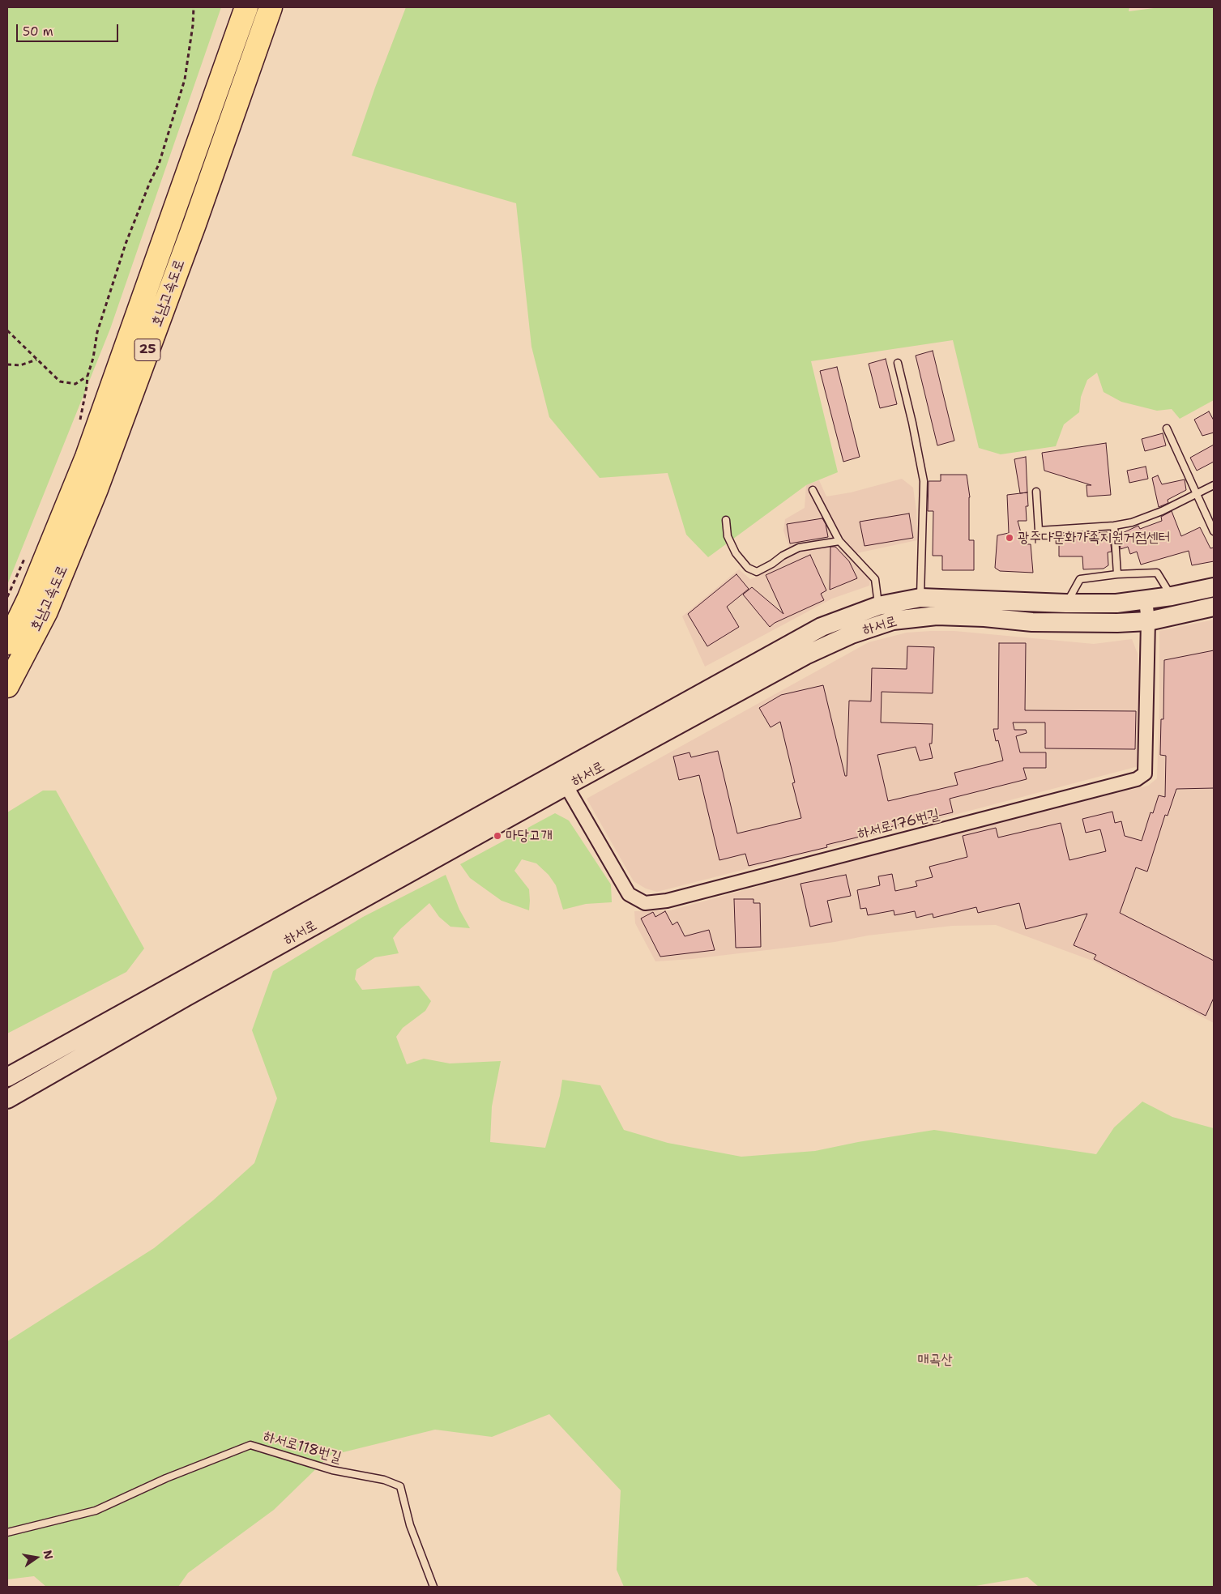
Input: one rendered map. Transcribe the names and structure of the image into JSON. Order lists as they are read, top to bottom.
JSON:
{
  "streets": {
    "highway": ["호남고속도로", "25"],
    "main road": ["하서로"],
    "street": ["하서로176번길"],
    "lane": ["하서로118번길"]
  },
  "crossings": [
    ["하서로", "하서로176번길"]
  ],
  "parks": ["매곡산"],
  "places": ["광주다문화가족지원거점센터", "마당고개"],
  "scale_bar": "50 m",
  "north": "right"
}
